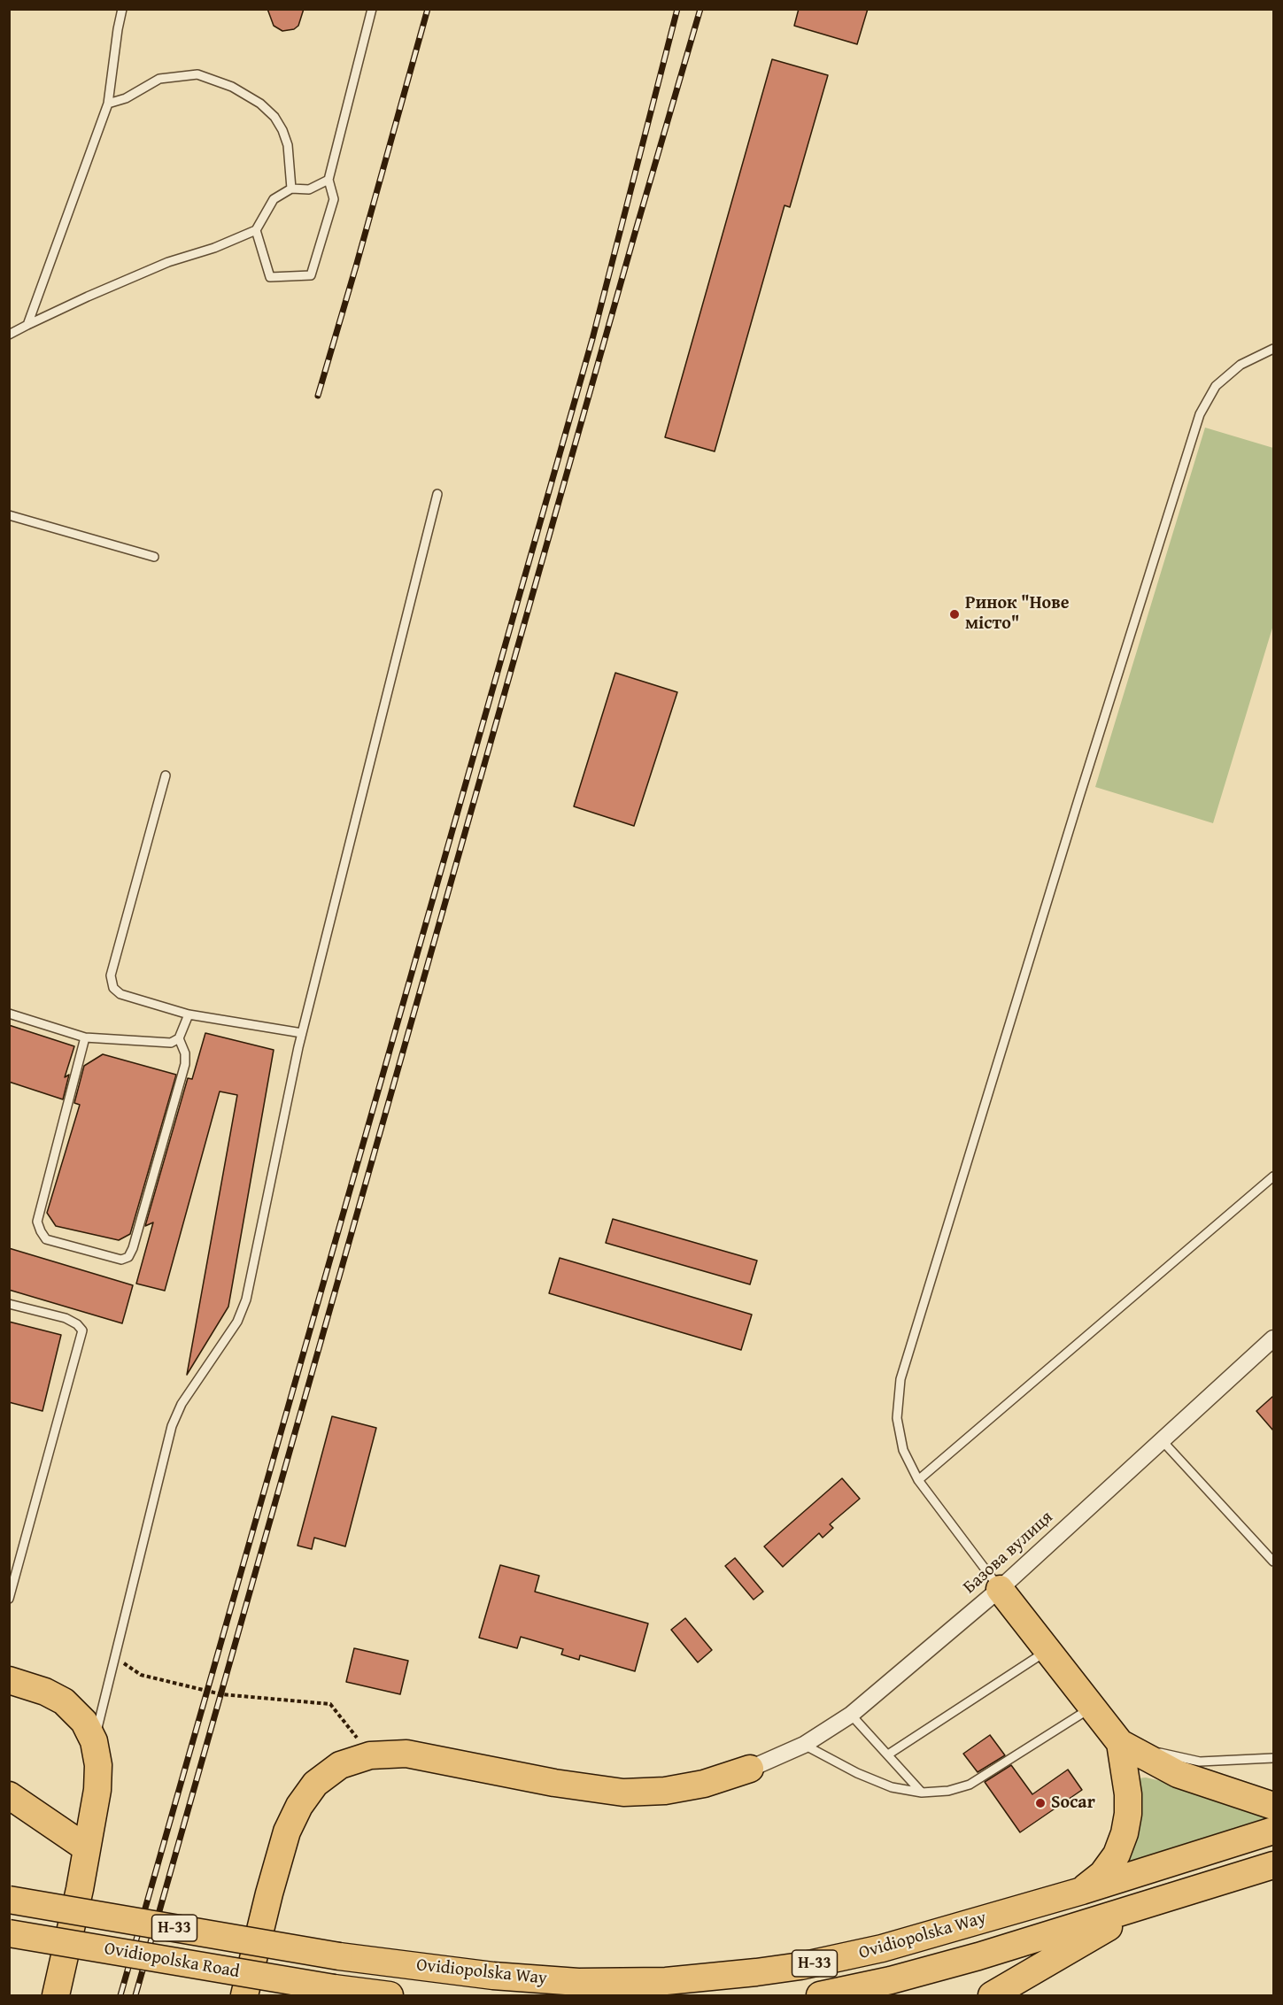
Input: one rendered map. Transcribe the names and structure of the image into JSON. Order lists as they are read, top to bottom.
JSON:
{
  "streets": {
    "main road": ["Н-33", "Ovidiopolska Way", "Ovidiopolska Road"],
    "street": ["Базова вулиця"]
  },
  "crossings": [
    ["Ovidiopolska Way", "Ovidiopolska Road"]
  ],
  "places": ["Ринок \"Нове місто\"", "Socar"]
}
